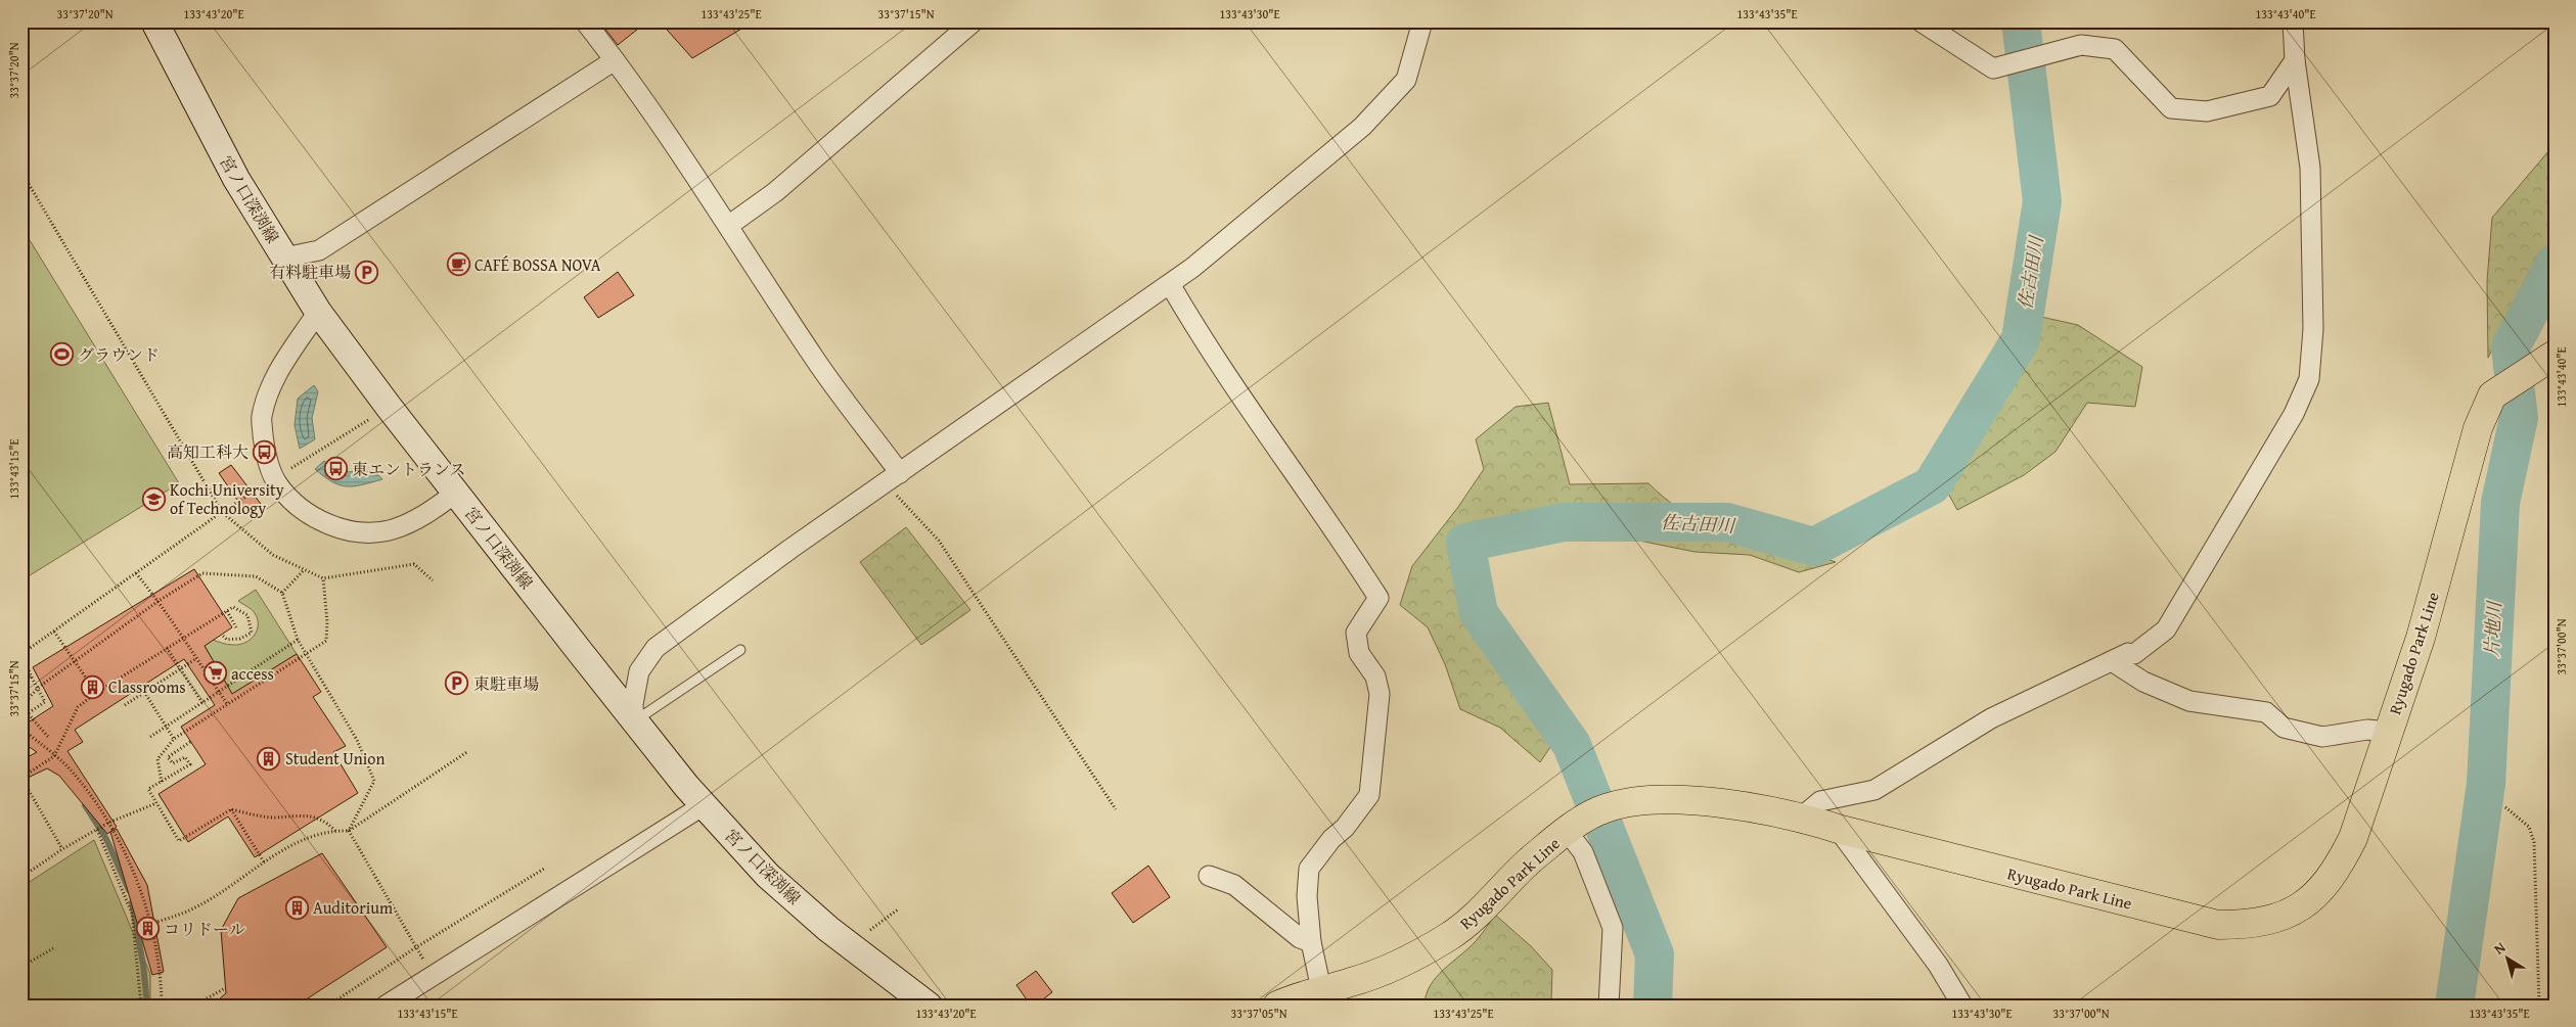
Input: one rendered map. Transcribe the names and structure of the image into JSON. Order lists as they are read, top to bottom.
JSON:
{
  "streets": {
    "main road": ["宮ノ口深渕線", "Ryugado Park Line"]
  },
  "water": ["佐古田川", "片地川"],
  "places": {
    "cafe": ["CAFÉ BOSSA NOVA"],
    "parking": ["有料駐車場", "東駐車場"],
    "sports": ["グラウンド"],
    "bus stop": ["高知工科大", "東エントランス"],
    "school or university": ["Kochi University of Technology"],
    "supermarket": ["access"],
    "building": [
      "Classrooms",
      "Student Union",
      "Auditorium",
      "コリドール"
    ]
  },
  "north": "top left",
  "coordinates": [
    "33°37'20\"N",
    "133°43'20\"E",
    "133°43'25\"E",
    "33°37'15\"N",
    "133°43'30\"E",
    "133°43'35\"E",
    "133°43'40\"E",
    "133°43'15\"E",
    "33°37'00\"N",
    "33°37'05\"N"
  ]
}
